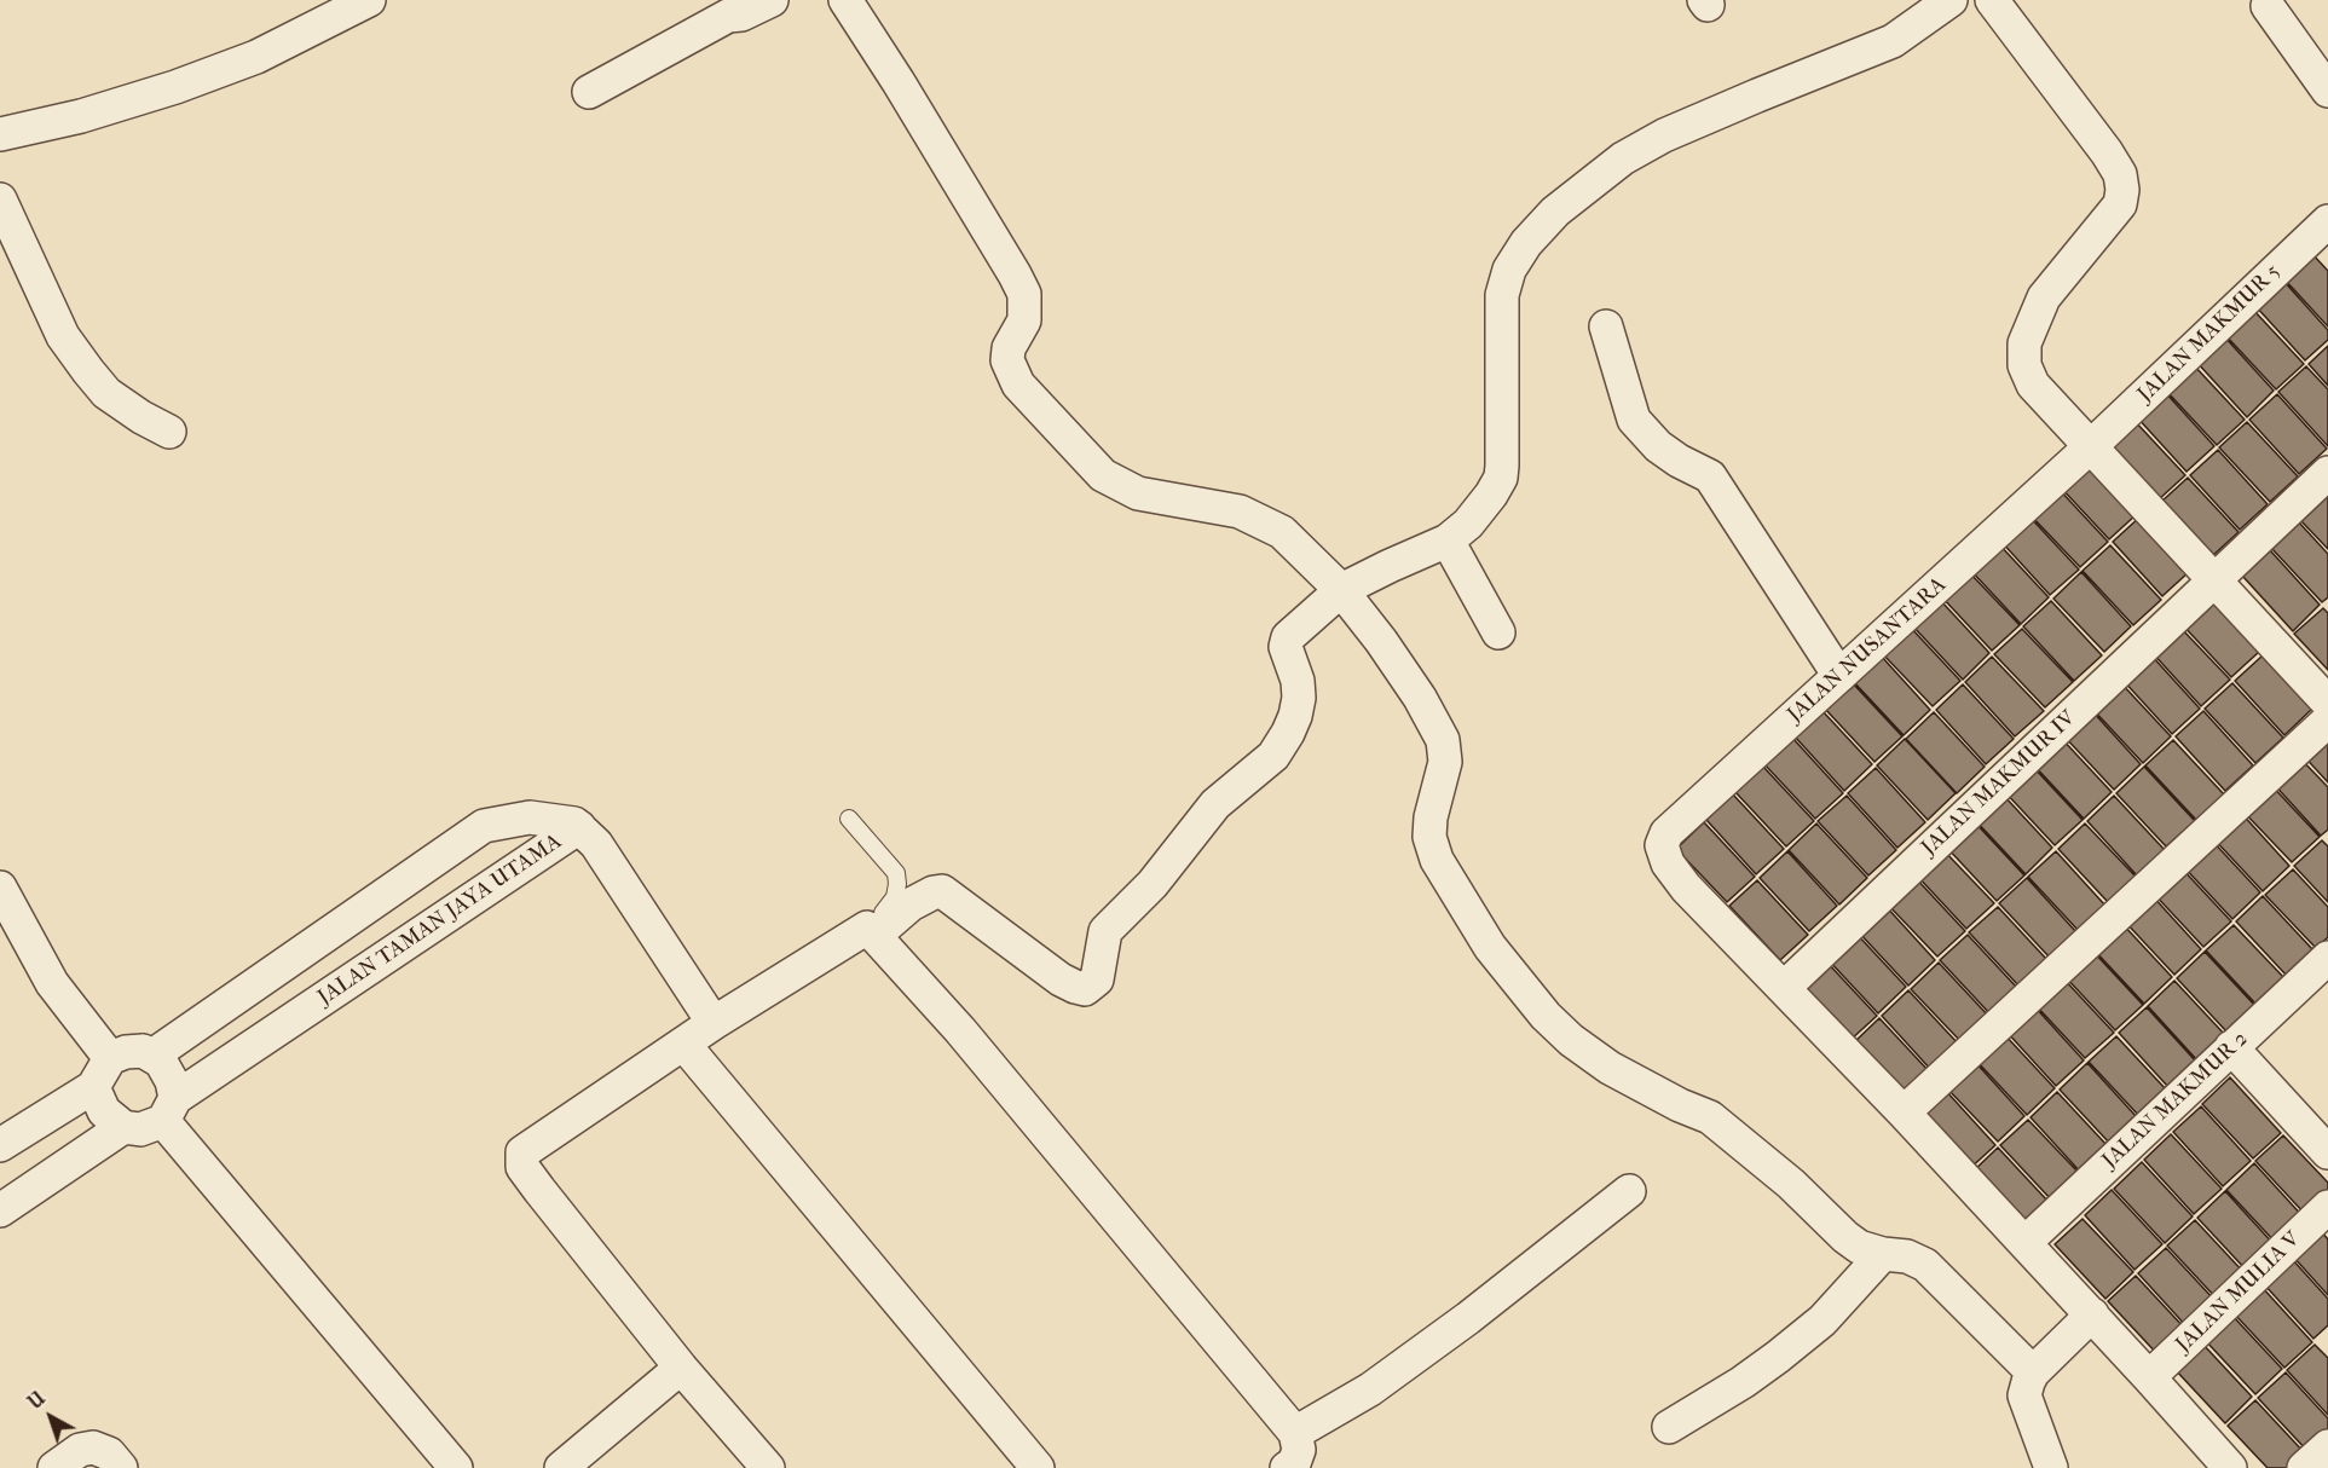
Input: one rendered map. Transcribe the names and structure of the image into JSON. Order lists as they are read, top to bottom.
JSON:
{
  "streets": {
    "street": [
      "JALAN MAKMUR 5",
      "JALAN NUSANTARA",
      "JALAN MAKMUR IV",
      "JALAN TAMAN JAYA UTAMA",
      "JALAN MAKMUR 2",
      "JALAN MULIA V"
    ]
  },
  "crossings": [
    ["JALAN MAKMUR 5", "JALAN NUSANTARA"],
    ["JALAN NUSANTARA", "JALAN MAKMUR IV"]
  ],
  "north": "top left"
}
